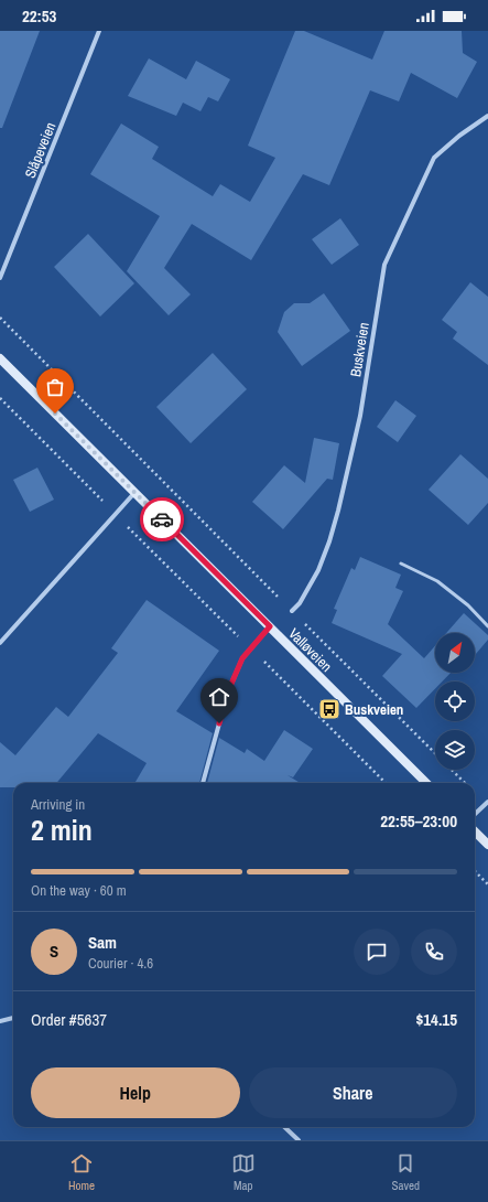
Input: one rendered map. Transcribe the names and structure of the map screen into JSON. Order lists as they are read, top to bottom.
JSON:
{
  "streets": {
    "main road": ["Valløveien"],
    "street": ["Slåpeveien", "Buskveien"]
  },
  "places": {
    "bus stop": ["Buskveien"]
  },
  "north": "top right",
  "page": {
    "status": "22:53",
    "heading": ["2 min", "Arriving in", "22:55–23:00"],
    "panel": [
      "Sam",
      "Courier · 4.6",
      "Order #5637",
      "$14.15"
    ],
    "bar": "On the way · 60 m",
    "round": "S",
    "buttons": ["Help", "Share"],
    "tabs": ["Home", "Map", "Saved"]
  }
}
